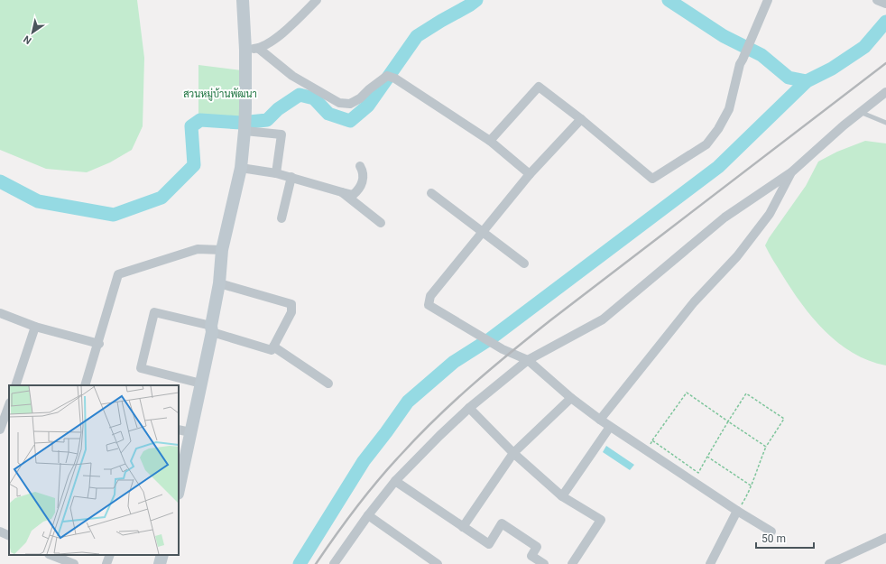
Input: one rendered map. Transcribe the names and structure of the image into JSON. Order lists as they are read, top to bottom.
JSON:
{
  "parks": ["สวนหมู่บ้านพัฒนา"],
  "scale_bar": "50 m",
  "north": "bottom left"
}
